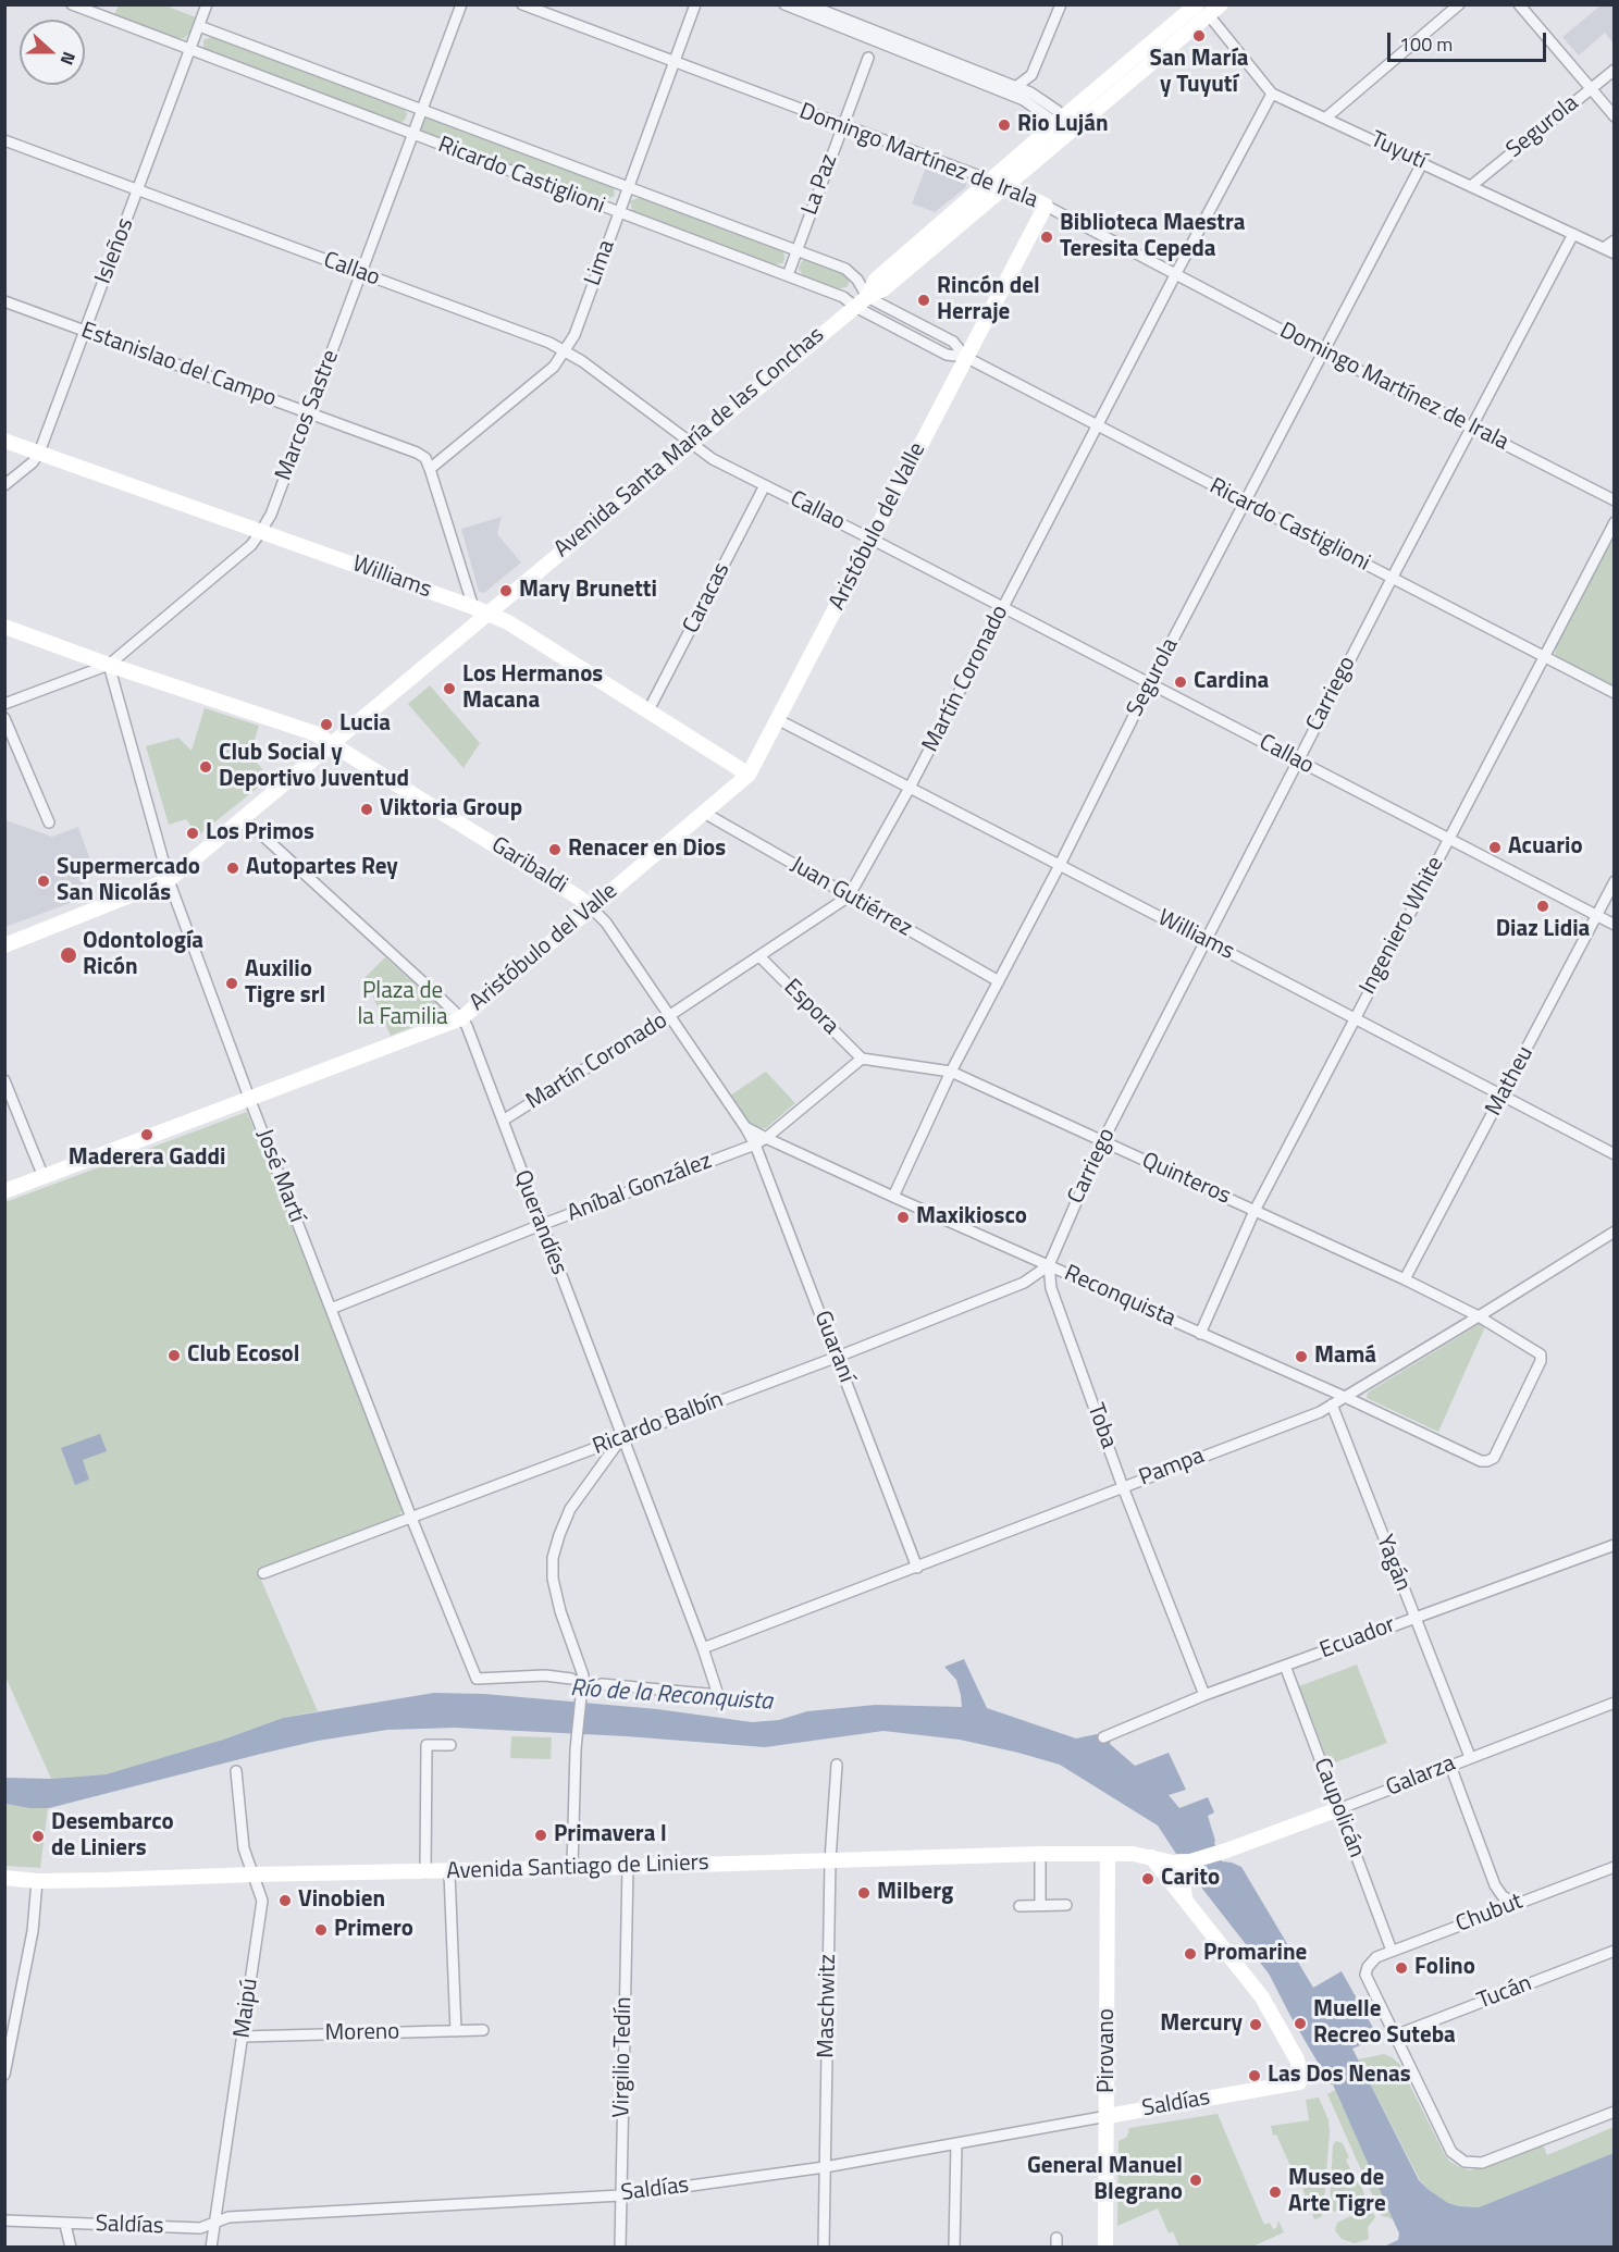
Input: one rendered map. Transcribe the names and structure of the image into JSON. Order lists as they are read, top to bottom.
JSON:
{
  "streets": {
    "street": [
      "Segurola",
      "Tuyutí",
      "Domingo Martínez de Irala",
      "Ricardo Castiglioni",
      "La Paz",
      "Isleños",
      "Lima",
      "Callao",
      "Estanislao del Campo",
      "Marcos Sastre",
      "Avenida Santa María de las Conchas",
      "Aristóbulo del Valle",
      "Williams",
      "Caracas",
      "Martín Coronado",
      "Carriego",
      "Garibaldi",
      "Juan Gutiérrez",
      "Ingeniero White",
      "Espora",
      "Matheu",
      "José Martí",
      "Quinteros",
      "Aníbal González",
      "Querandíes",
      "Reconquista",
      "Guaraní",
      "Ricardo Balbín",
      "Toba",
      "Pampa",
      "Yagán",
      "Ecuador",
      "Galarza",
      "Caupolicán",
      "Avenida Santiago de Liniers",
      "Chubut",
      "Tucán",
      "Maschwitz",
      "Maipú",
      "Moreno",
      "Pirovano",
      "Virgilio Tedín",
      "Saldías"
    ]
  },
  "crossings": [
    ["Segurola", "Tuyutí"],
    ["Segurola", "Domingo Martínez de Irala"],
    ["Segurola", "Ricardo Castiglioni"],
    ["Segurola", "Callao"],
    ["Segurola", "Williams"],
    ["Segurola", "Juan Gutiérrez"],
    ["Segurola", "Quinteros"],
    ["Segurola", "Reconquista"],
    ["Tuyutí", "Avenida Santa María de las Conchas"],
    ["Tuyutí", "Martín Coronado"],
    ["Tuyutí", "Carriego"],
    ["Domingo Martínez de Irala", "La Paz"],
    ["Domingo Martínez de Irala", "Lima"],
    ["Domingo Martínez de Irala", "Avenida Santa María de las Conchas"],
    ["Domingo Martínez de Irala", "Aristóbulo del Valle"],
    ["Domingo Martínez de Irala", "Martín Coronado"],
    ["Domingo Martínez de Irala", "Carriego"],
    ["Ricardo Castiglioni", "La Paz"],
    ["Ricardo Castiglioni", "Isleños"],
    ["Ricardo Castiglioni", "Lima"],
    ["Ricardo Castiglioni", "Marcos Sastre"],
    ["Ricardo Castiglioni", "Avenida Santa María de las Conchas"],
    ["Ricardo Castiglioni", "Aristóbulo del Valle"],
    ["Ricardo Castiglioni", "Martín Coronado"],
    ["Ricardo Castiglioni", "Carriego"],
    ["Ricardo Castiglioni", "Ingeniero White"],
    ["Isleños", "Callao"],
    ["Isleños", "Estanislao del Campo"],
    ["Isleños", "Williams"],
    ["Lima", "Callao"],
    ["Lima", "Estanislao del Campo"],
    ["Callao", "Marcos Sastre"],
    ["Callao", "Avenida Santa María de las Conchas"],
    ["Callao", "Aristóbulo del Valle"],
    ["Callao", "Caracas"],
    ["Callao", "Martín Coronado"],
    ["Callao", "Carriego"],
    ["Callao", "Ingeniero White"],
    ["Callao", "Matheu"],
    ["Estanislao del Campo", "Marcos Sastre"],
    ["Marcos Sastre", "Williams"],
    ["Marcos Sastre", "Garibaldi"],
    ["Marcos Sastre", "José Martí"],
    ["Avenida Santa María de las Conchas", "Williams"],
    ["Avenida Santa María de las Conchas", "Garibaldi"],
    ["Avenida Santa María de las Conchas", "José Martí"],
    ["Avenida Santa María de las Conchas", "Querandíes"],
    ["Aristóbulo del Valle", "Williams"],
    ["Aristóbulo del Valle", "Garibaldi"],
    ["Aristóbulo del Valle", "Juan Gutiérrez"],
    ["Aristóbulo del Valle", "José Martí"],
    ["Aristóbulo del Valle", "Querandíes"],
    ["Williams", "Caracas"],
    ["Williams", "Martín Coronado"],
    ["Williams", "Carriego"],
    ["Williams", "Ingeniero White"],
    ["Williams", "Matheu"],
    ["Martín Coronado", "Garibaldi"],
    ["Martín Coronado", "Juan Gutiérrez"],
    ["Martín Coronado", "Espora"],
    ["Martín Coronado", "Querandíes"],
    ["Carriego", "Quinteros"],
    ["Carriego", "Reconquista"],
    ["Carriego", "Ricardo Balbín"],
    ["Carriego", "Toba"],
    ["Garibaldi", "José Martí"],
    ["Garibaldi", "Reconquista"],
    ["Garibaldi", "Guaraní"],
    ["Ingeniero White", "Quinteros"],
    ["Ingeniero White", "Reconquista"],
    ["Espora", "Quinteros"],
    ["Matheu", "Quinteros"],
    ["José Martí", "Aníbal González"],
    ["José Martí", "Ricardo Balbín"],
    ["Quinteros", "Reconquista"],
    ["Quinteros", "Pampa"],
    ["Aníbal González", "Querandíes"],
    ["Aníbal González", "Reconquista"],
    ["Aníbal González", "Guaraní"],
    ["Querandíes", "Ricardo Balbín"],
    ["Querandíes", "Pampa"],
    ["Reconquista", "Guaraní"],
    ["Reconquista", "Ricardo Balbín"],
    ["Reconquista", "Toba"],
    ["Reconquista", "Pampa"],
    ["Guaraní", "Ricardo Balbín"],
    ["Guaraní", "Pampa"],
    ["Ricardo Balbín", "Toba"],
    ["Toba", "Pampa"],
    ["Toba", "Ecuador"],
    ["Pampa", "Yagán"],
    ["Yagán", "Ecuador"],
    ["Yagán", "Galarza"],
    ["Ecuador", "Caupolicán"],
    ["Galarza", "Caupolicán"],
    ["Galarza", "Avenida Santiago de Liniers"],
    ["Caupolicán", "Chubut"],
    ["Avenida Santiago de Liniers", "Maschwitz"],
    ["Avenida Santiago de Liniers", "Maipú"],
    ["Avenida Santiago de Liniers", "Pirovano"],
    ["Avenida Santiago de Liniers", "Virgilio Tedín"],
    ["Chubut", "Tucán"],
    ["Maschwitz", "Saldías"],
    ["Maipú", "Moreno"],
    ["Maipú", "Saldías"],
    ["Pirovano", "Saldías"],
    ["Virgilio Tedín", "Saldías"]
  ],
  "water": ["Río de la Reconquista"],
  "parks": ["Plaza de la Familia"],
  "places": [
    "San María y Tuyutí",
    "Rio Luján",
    "Biblioteca Maestra Teresita Cepeda",
    "Rincón del Herraje",
    "Mary Brunetti",
    "Cardina",
    "Los Hermanos Macana",
    "Lucia",
    "Club Social y Deportivo Juventud",
    "Viktoria Group",
    "Los Primos",
    "Acuario",
    "Renacer en Dios",
    "Autopartes Rey",
    "Supermercado San Nicolás",
    "Diaz Lidia",
    "Odontología Ricón",
    "Auxilio Tigre srl",
    "Maderera Gaddi",
    "Maxikiosco",
    "Club Ecosol",
    "Mamá",
    "Primavera l",
    "Desembarco de Liniers",
    "Carito",
    "Milberg",
    "Vinobien",
    "Primero",
    "Promarine",
    "Folino",
    "Muelle Recreo Suteba",
    "Mercury",
    "Las Dos Nenas",
    "General Manuel Blegrano",
    "Museo de Arte Tigre"
  ],
  "scale_bar": "100 m",
  "north": "right"
}
